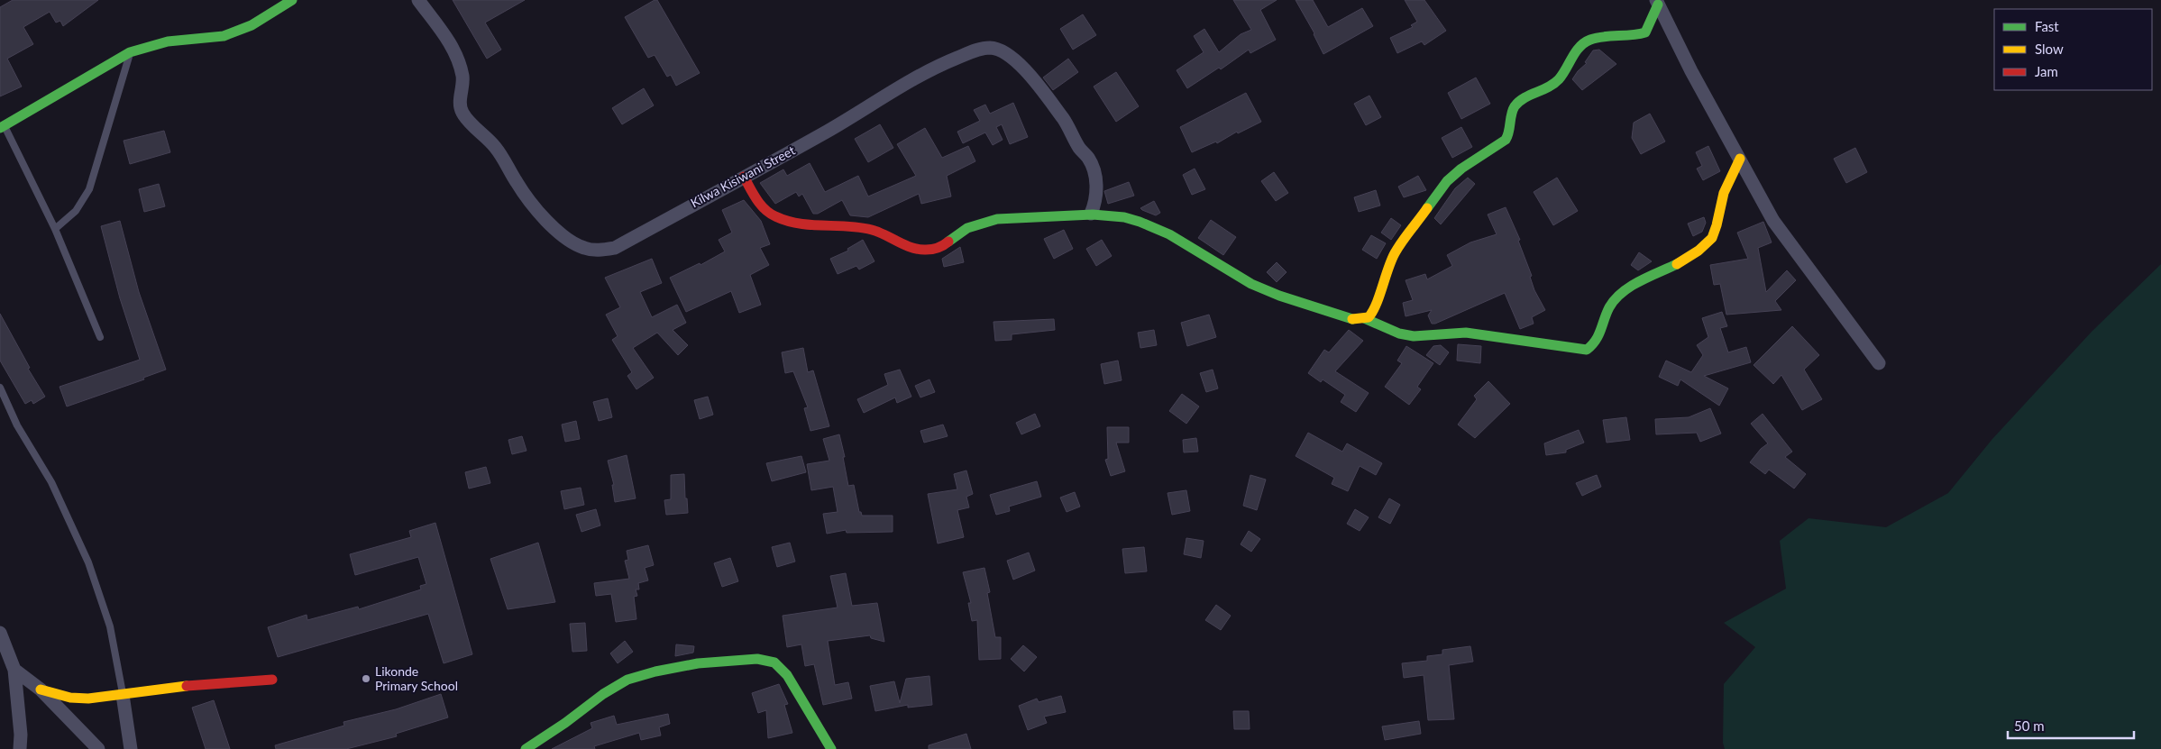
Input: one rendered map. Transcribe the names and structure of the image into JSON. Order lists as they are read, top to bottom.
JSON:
{
  "streets": {
    "street": ["Kilwa Kisiwani Street"]
  },
  "places": ["Likonde Primary School"],
  "legend": ["Fast", "Slow", "Jam"],
  "scale_bar": "50 m"
}
